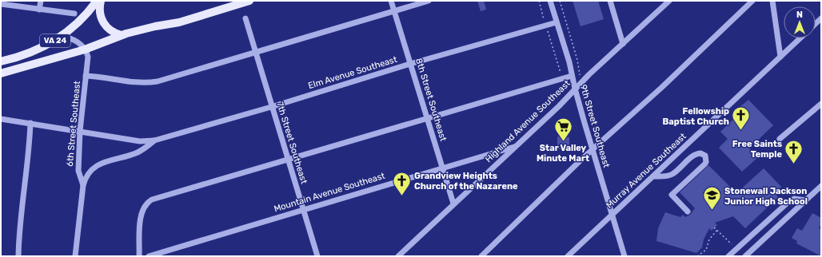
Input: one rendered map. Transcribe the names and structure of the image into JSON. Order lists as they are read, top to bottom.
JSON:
{
  "streets": {
    "main road": ["VA 24"],
    "street": [
      "Elm Avenue Southeast",
      "8th Street Southeast",
      "Highland Avenue Southeast",
      "6th Street Southeast",
      "9th Street Southeast",
      "7th Street Southeast",
      "Murray Avenue Southeast",
      "Mountain Avenue Southeast"
    ]
  },
  "crossings": [
    ["VA 24", "6th Street Southeast"],
    ["Elm Avenue Southeast", "8th Street Southeast"],
    ["Elm Avenue Southeast", "6th Street Southeast"],
    ["Elm Avenue Southeast", "9th Street Southeast"],
    ["Elm Avenue Southeast", "7th Street Southeast"],
    ["8th Street Southeast", "Highland Avenue Southeast"],
    ["8th Street Southeast", "Mountain Avenue Southeast"],
    ["Highland Avenue Southeast", "9th Street Southeast"],
    ["Highland Avenue Southeast", "Mountain Avenue Southeast"],
    ["9th Street Southeast", "Murray Avenue Southeast"],
    ["7th Street Southeast", "Mountain Avenue Southeast"]
  ],
  "places": {
    "church": ["Fellowship Baptist Church", "Free Saints Temple", "Grandview Heights Church of the Nazarene"],
    "supermarket": ["Star Valley Minute Mart"],
    "school or university": ["Stonewall Jackson Junior High School"]
  },
  "north": "top"
}
